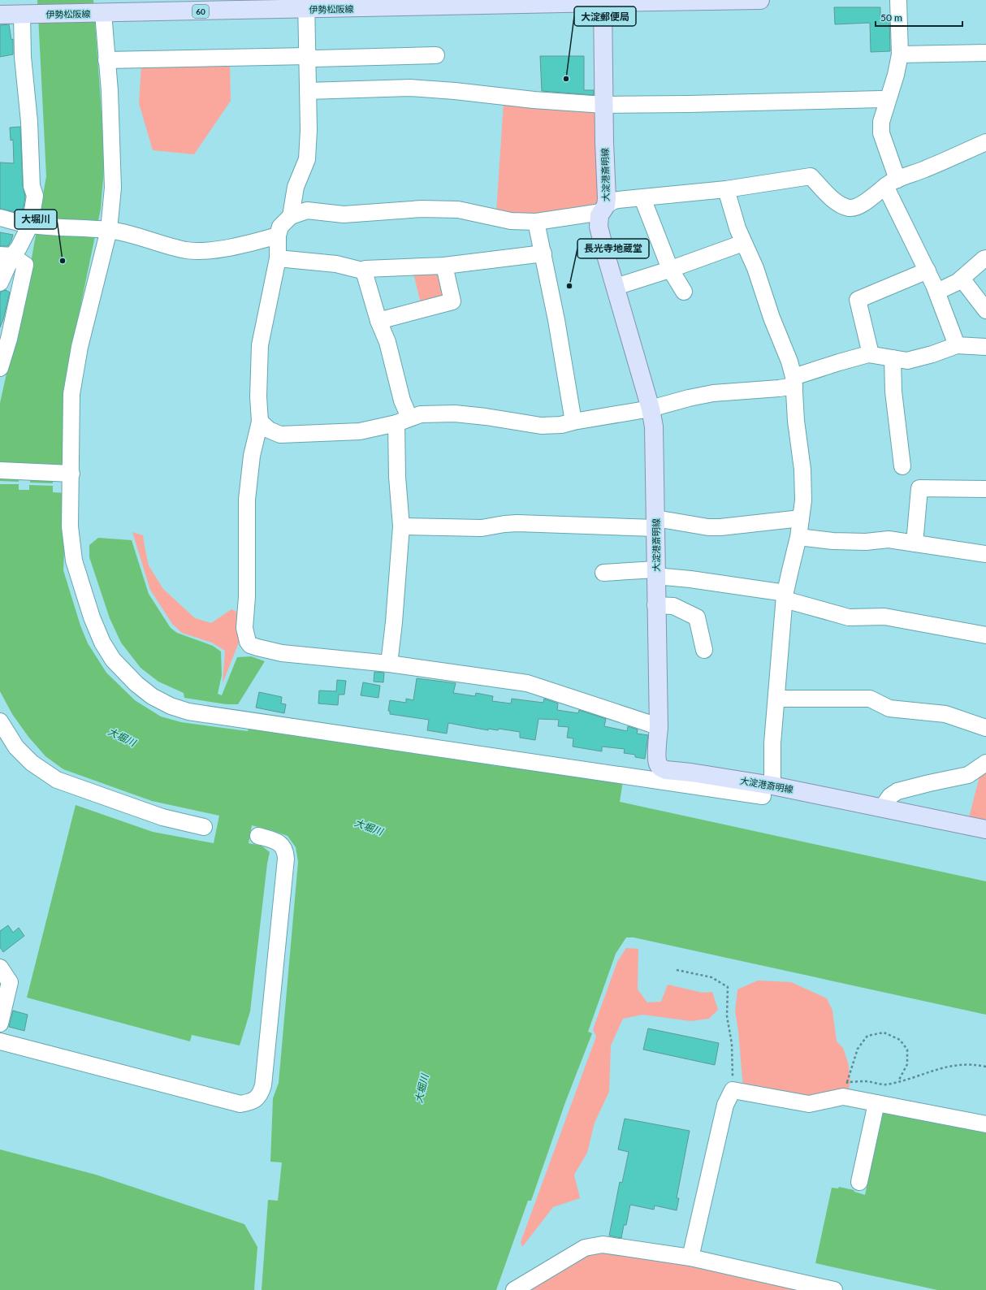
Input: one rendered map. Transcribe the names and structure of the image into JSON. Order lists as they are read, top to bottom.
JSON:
{
  "streets": {
    "main road": ["伊勢松阪線", "60", "大淀港斎明線"]
  },
  "crossings": [
    ["伊勢松阪線", "大淀港斎明線"]
  ],
  "water": ["大堀川"],
  "places": ["大淀郵便局", "大堀川", "長光寺地蔵堂"],
  "scale_bar": "50 m"
}
